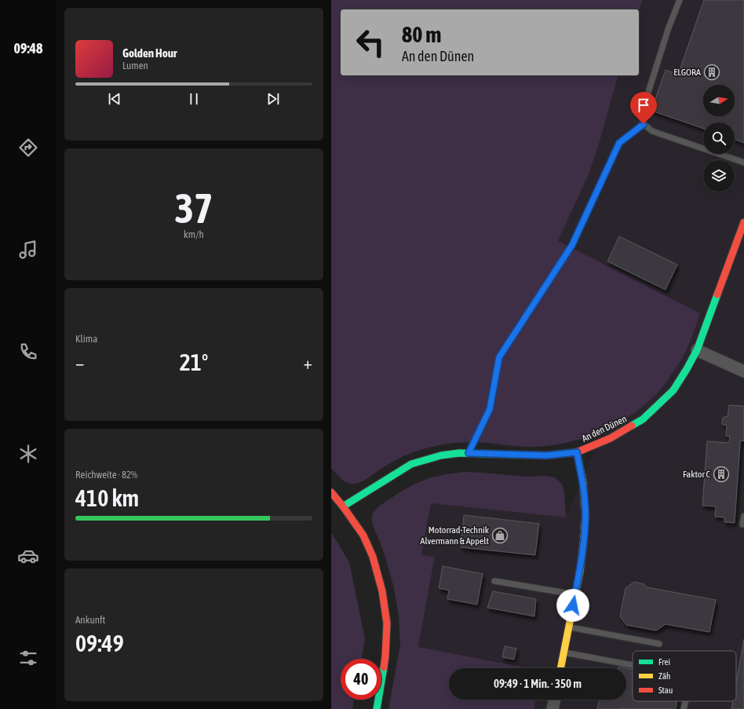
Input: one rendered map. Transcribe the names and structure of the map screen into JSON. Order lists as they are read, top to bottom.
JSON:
{
  "streets": {
    "street": ["An den Dünen"]
  },
  "places": {
    "building": ["ELGORA", "Faktor C"],
    "shop": ["Motorrad-Technik Alvermann & Appelt"]
  },
  "legend": ["Frei", "Zäh", "Stau"],
  "north": "right",
  "page": {
    "tabs": "09:48",
    "turn": ["80 m", "An den Dünen"],
    "song": ["Golden Hour", "Lumen"],
    "tile": [
      ["37", "km/h"],
      "Klima",
      ["Reichweite · 82%", "410 km"],
      ["Ankunft", "09:49"]
    ],
    "heat": ["−", "21°", "+"],
    "limit": "40",
    "trip": "09:49 · 1 Min. · 350 m"
  }
}
